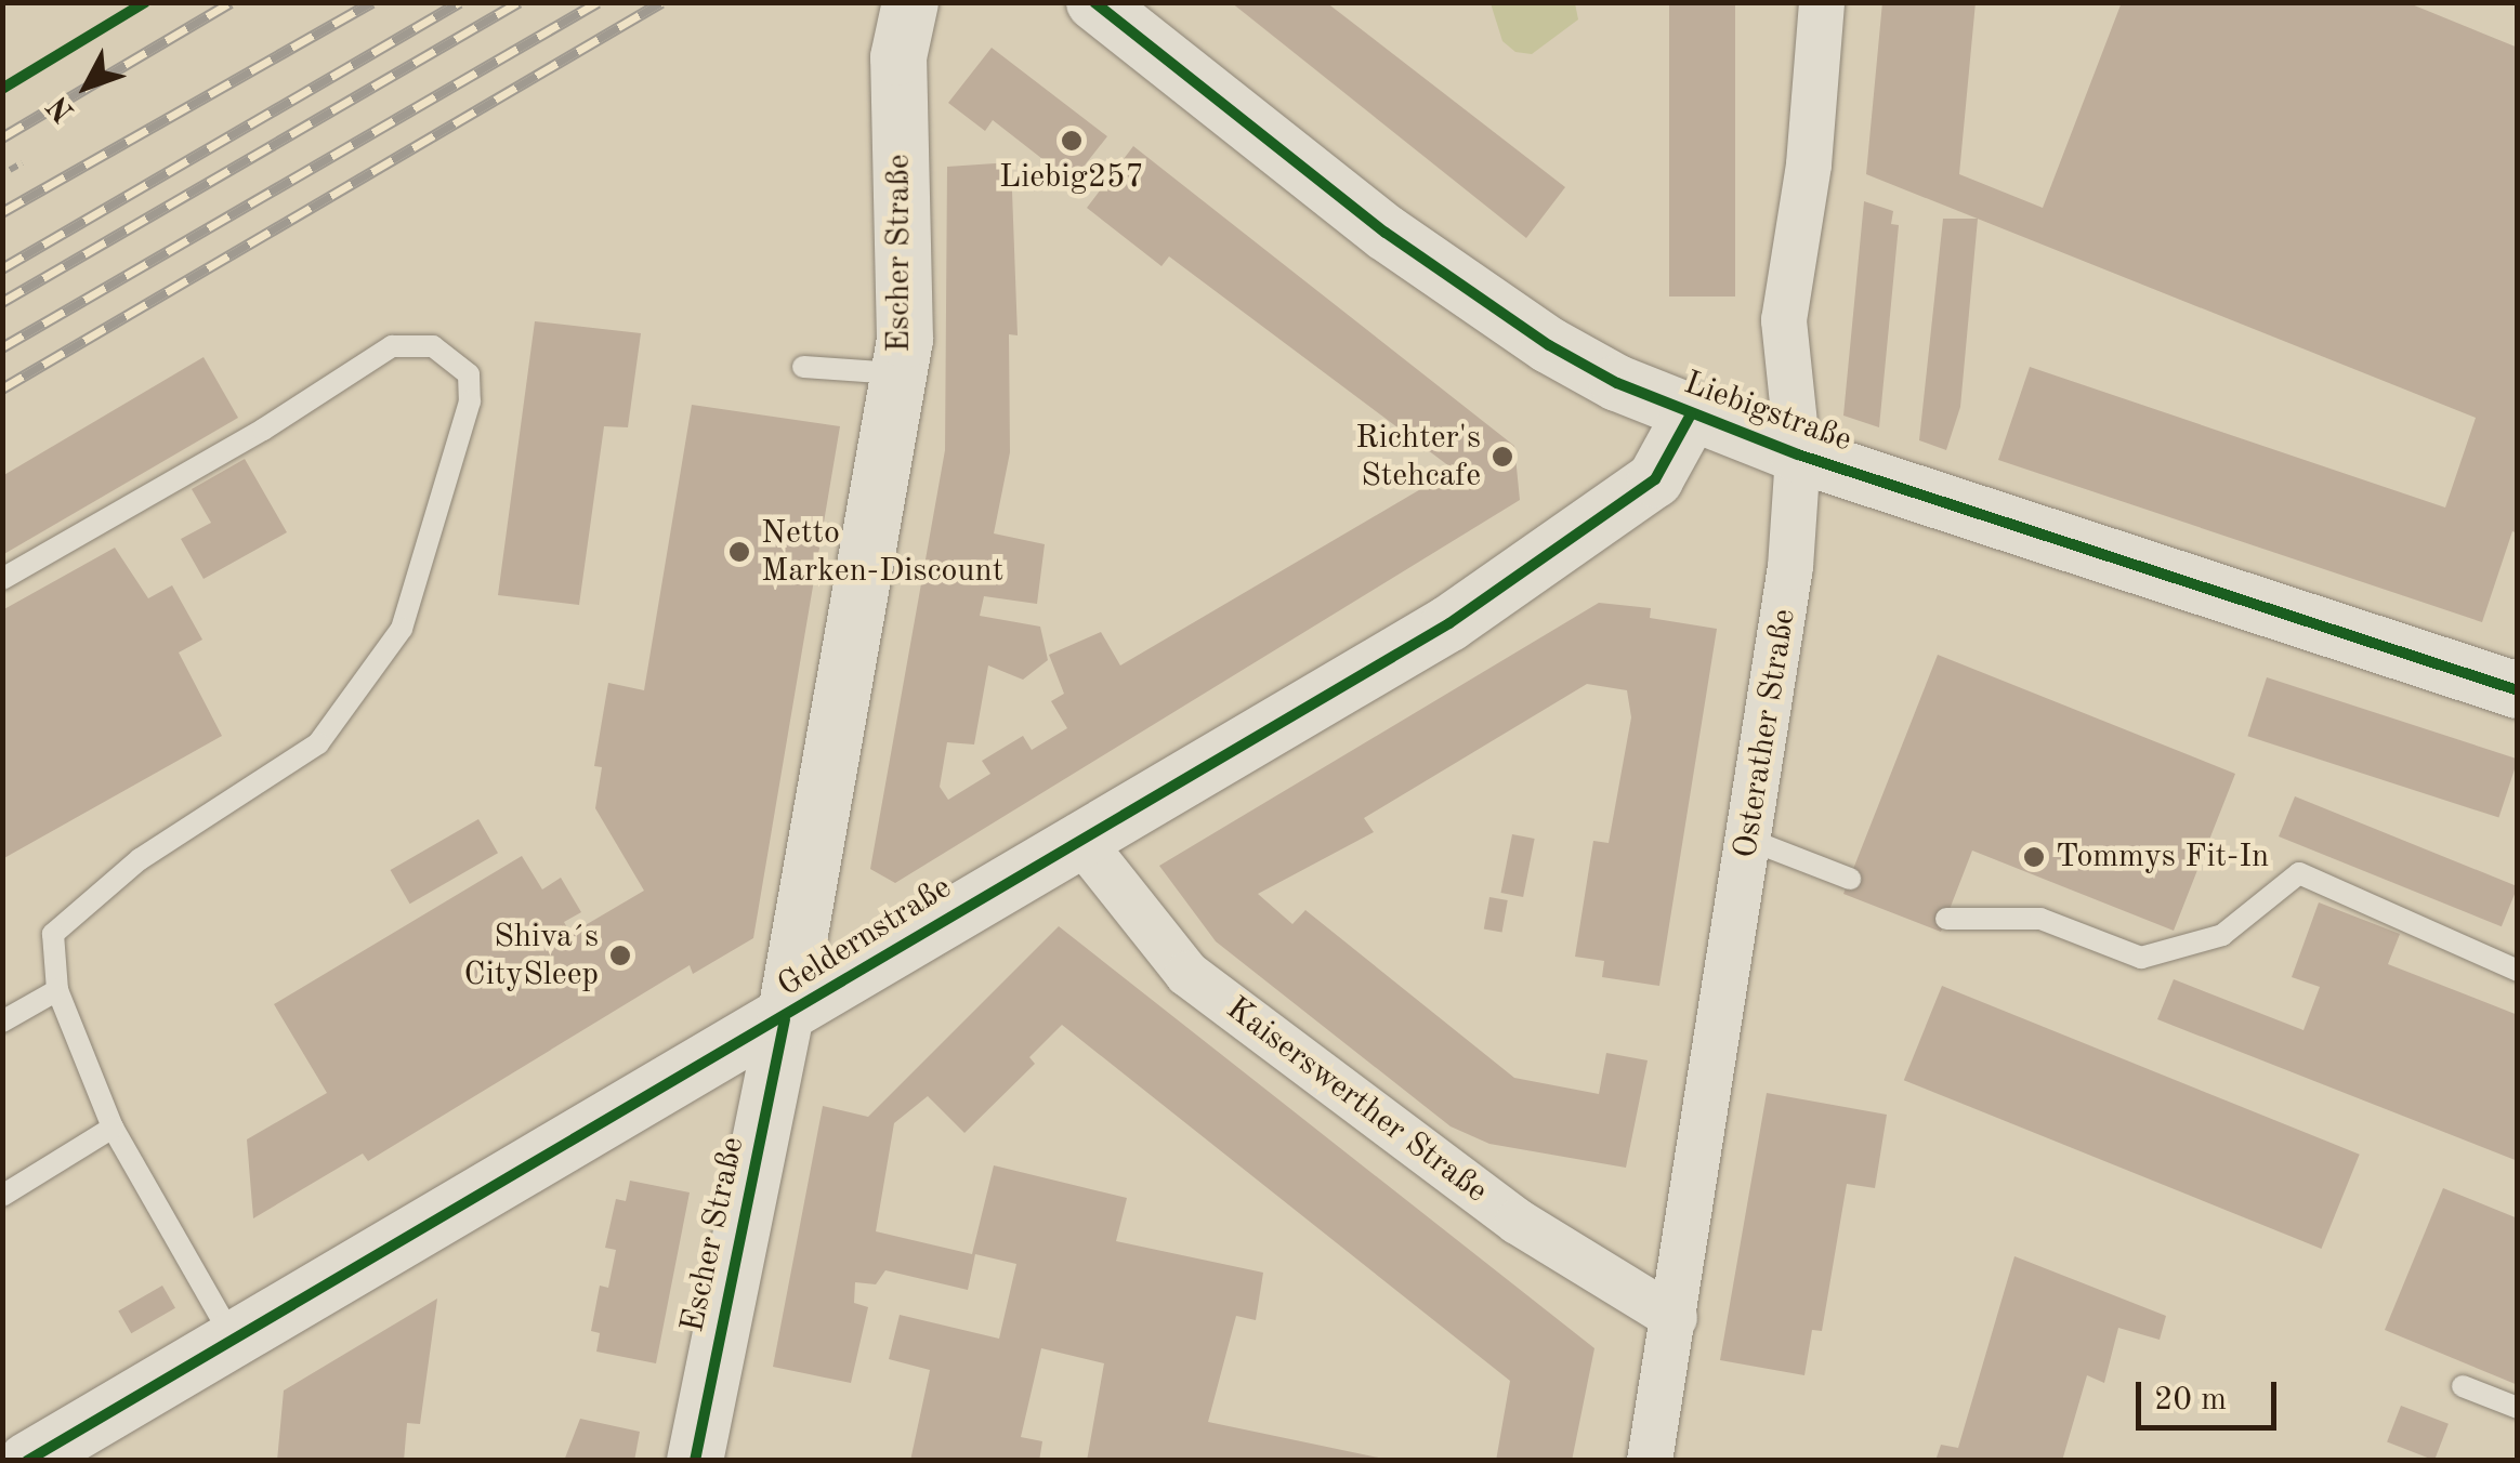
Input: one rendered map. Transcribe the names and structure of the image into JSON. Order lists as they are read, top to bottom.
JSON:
{
  "streets": {
    "street": [
      "Escher Straße",
      "Liebigstraße",
      "Osterather Straße",
      "Geldernstraße",
      "Kaiserswerther Straße"
    ]
  },
  "crossings": [
    ["Escher Straße", "Geldernstraße"],
    ["Liebigstraße", "Osterather Straße"],
    ["Liebigstraße", "Geldernstraße"],
    ["Osterather Straße", "Kaiserswerther Straße"],
    ["Geldernstraße", "Kaiserswerther Straße"]
  ],
  "places": [
    "Liebig257",
    "Richter's Stehcafe",
    "Netto Marken-Discount",
    "Tommys Fit-In",
    "Shiva´s CitySleep"
  ],
  "scale_bar": "20 m",
  "north": "bottom left"
}
